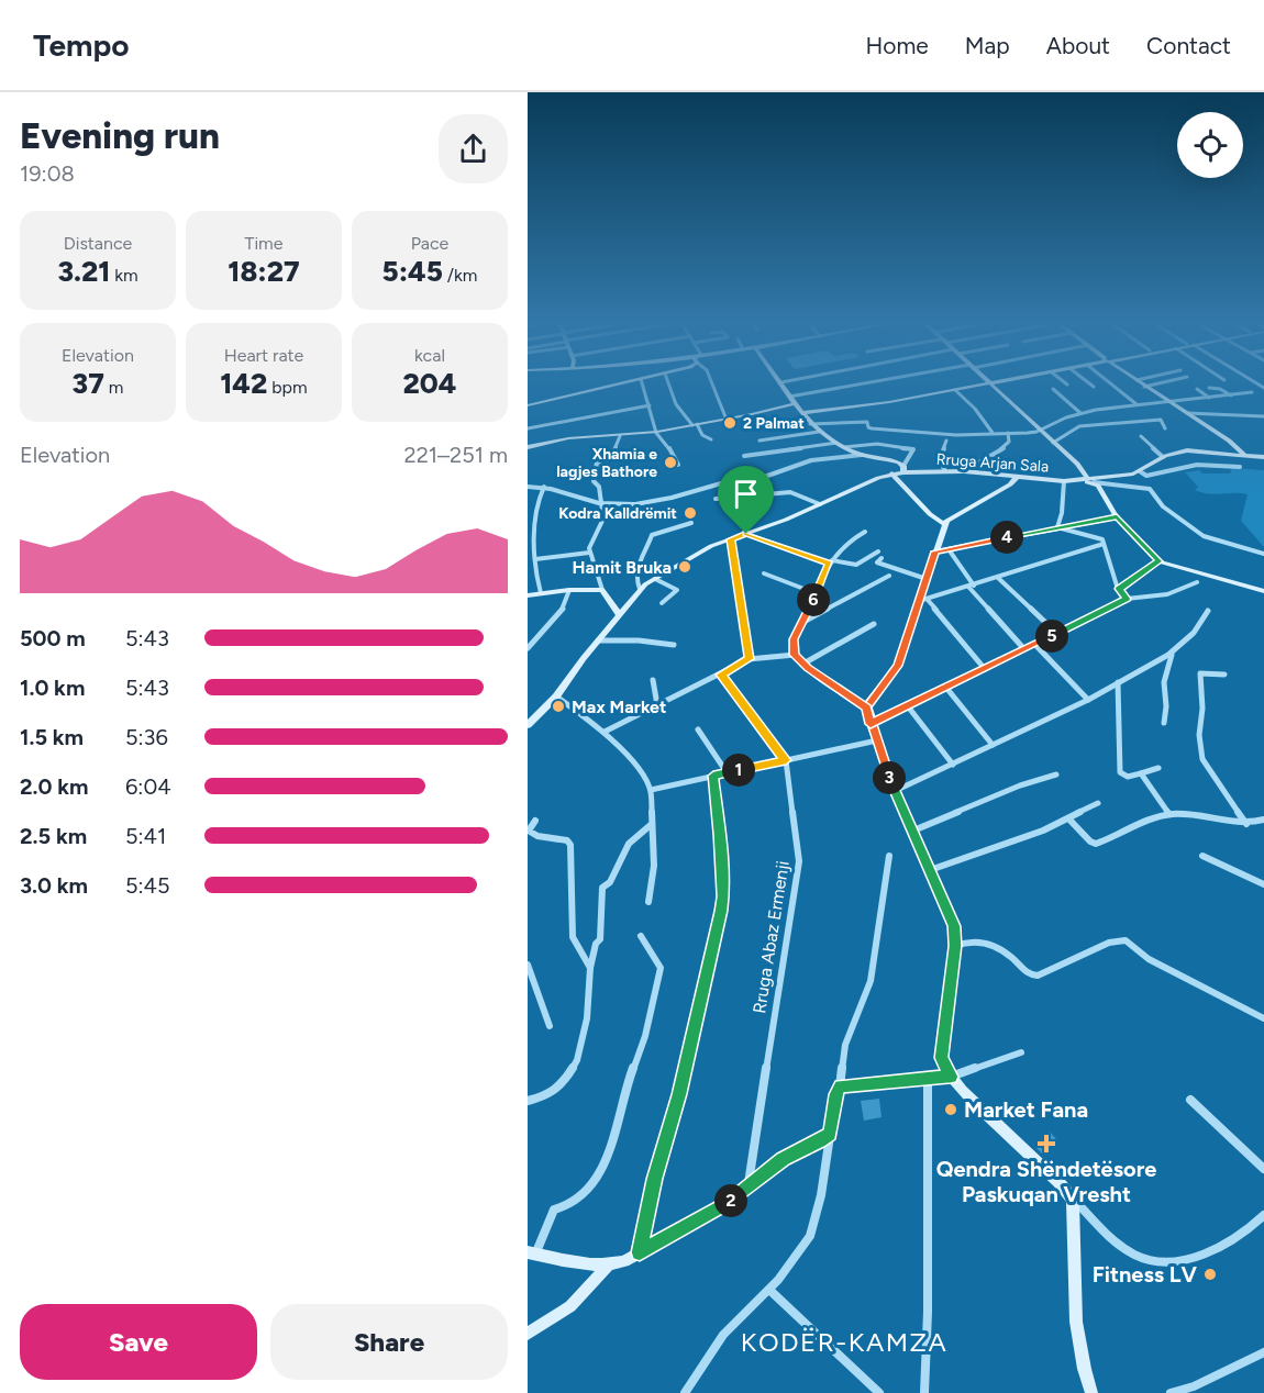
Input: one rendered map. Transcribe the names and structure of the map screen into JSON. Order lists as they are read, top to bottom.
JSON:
{
  "streets": {
    "street": ["Rruga Arjan Sala", "Rruga Abaz Ermenji"]
  },
  "districts": ["KODËR-KAMZA"],
  "places": {
    "other": [
      "2 Palmat",
      "Xhamia e lagjes Bathore",
      "Kodra Kalldrëmit",
      "Hamit Bruka",
      "Max Market",
      "Market Fana",
      "Fitness LV"
    ],
    "health": ["Qendra Shëndetësore Paskuqan Vresht"]
  },
  "page": {
    "header": "Tempo",
    "nav": [
      "Home",
      "Map",
      "About",
      "Contact"
    ],
    "heading": ["Evening run", "19:08"],
    "stats": [
      ["Distance", "3.21 km"],
      ["Time", "18:27"],
      ["Pace", "5:45 /km"],
      ["Elevation", "37 m"],
      ["Heart rate", "142 bpm"],
      ["kcal", "204"]
    ],
    "chart": ["Elevation", "221–251 m"],
    "pins": [
      "4",
      "6",
      "5",
      "1",
      "3",
      "2"
    ],
    "list": [
      {
        "name": "500 m",
        "note": "5:43"
      },
      {
        "name": "1.0 km",
        "note": "5:43"
      },
      {
        "name": "1.5 km",
        "note": "5:36"
      },
      {
        "name": "2.0 km",
        "note": "6:04"
      },
      {
        "name": "2.5 km",
        "note": "5:41"
      },
      {
        "name": "3.0 km",
        "note": "5:45"
      }
    ],
    "buttons": ["Save", "Share"]
  }
}
